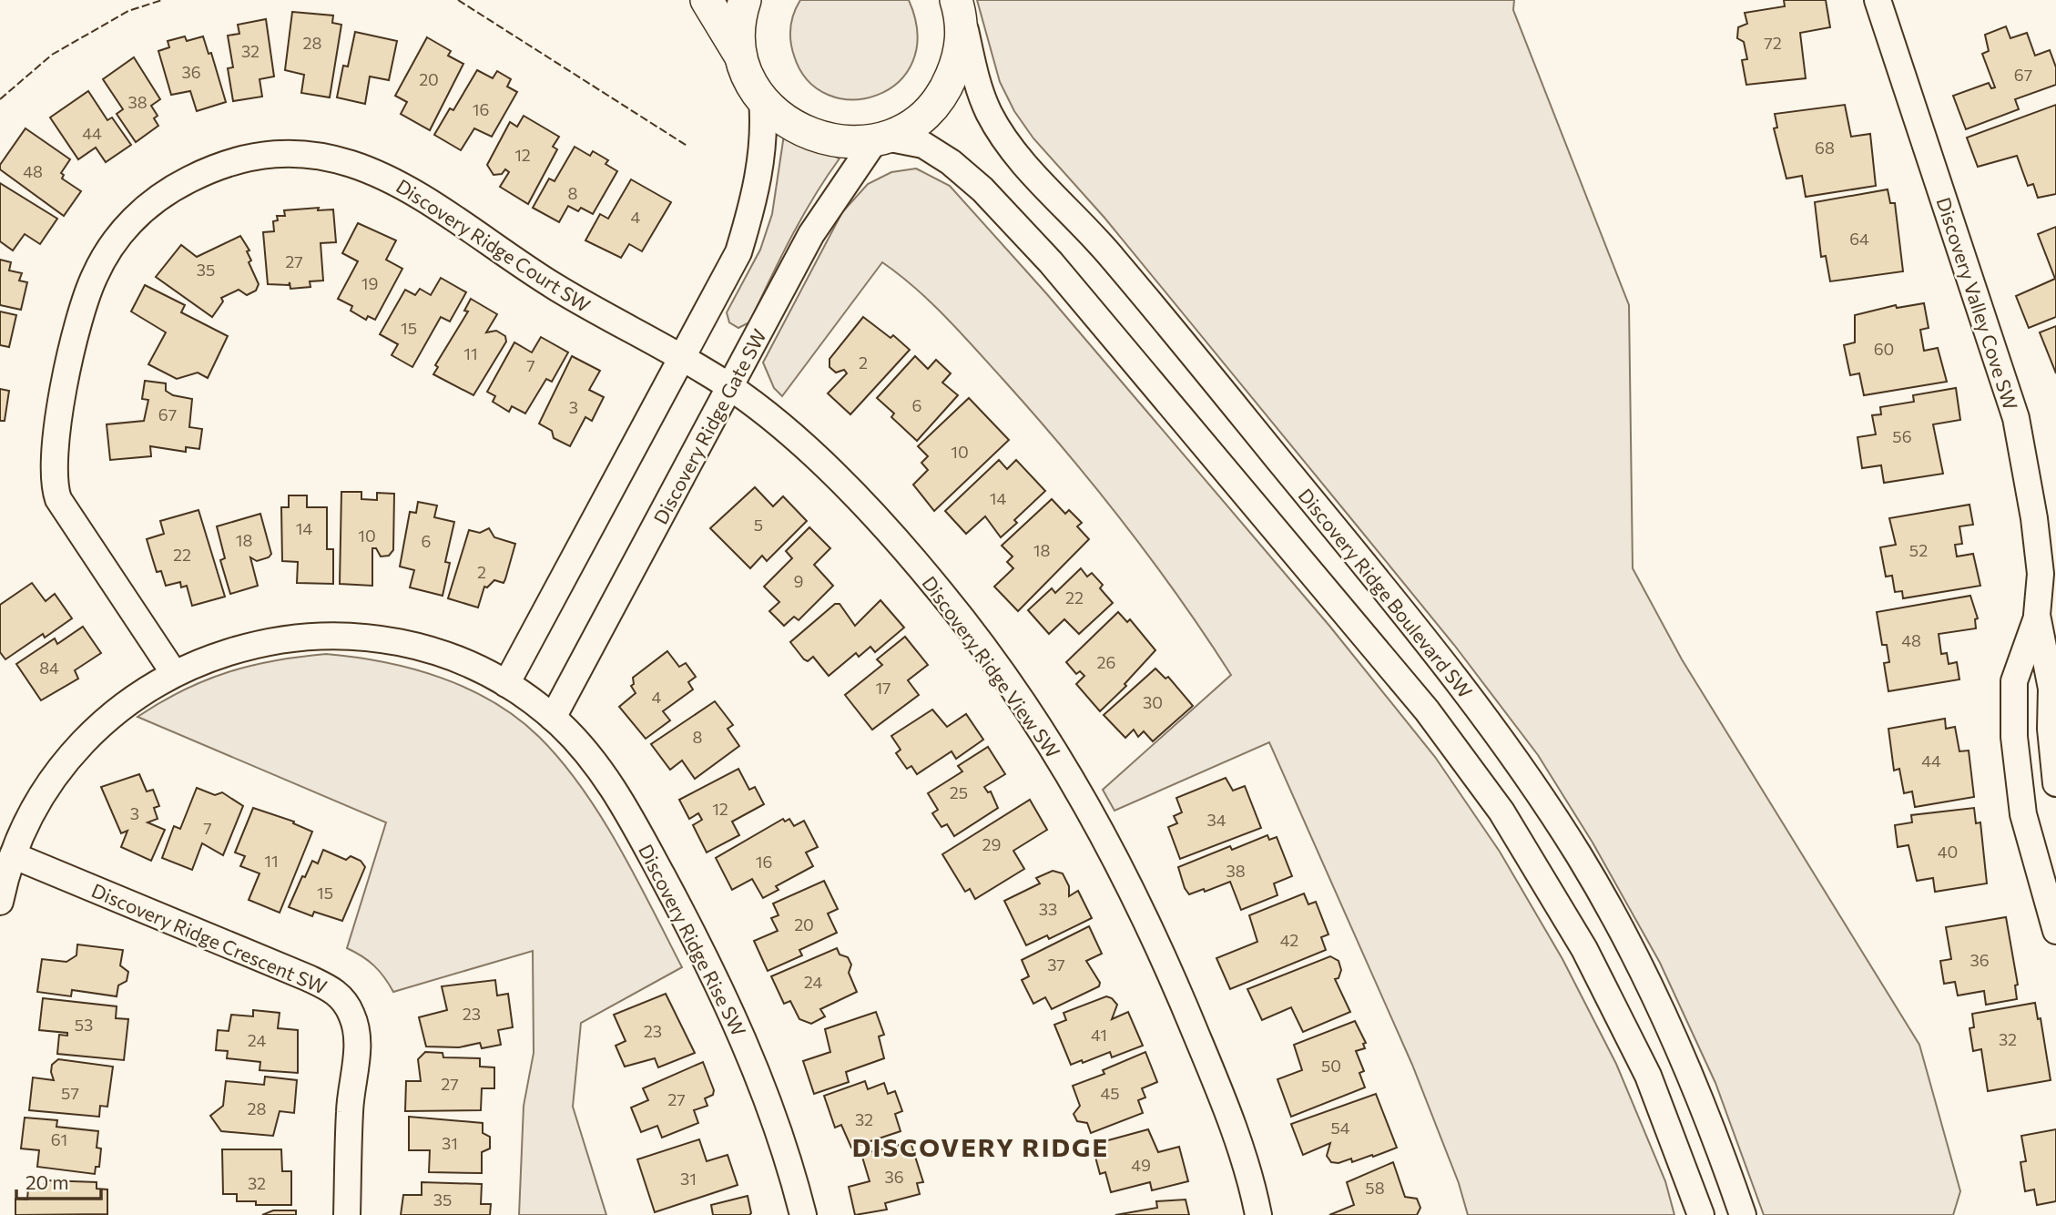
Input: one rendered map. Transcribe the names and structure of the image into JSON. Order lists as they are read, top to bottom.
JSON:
{
  "streets": {
    "street": [
      "Discovery Ridge Court SW",
      "Discovery Valley Cove SW",
      "Discovery Ridge Gate SW",
      "Discovery Ridge Boulevard SW",
      "Discovery Ridge View SW",
      "Discovery Ridge Crescent SW",
      "Discovery Ridge Rise SW"
    ]
  },
  "crossings": [
    ["Discovery Ridge Court SW", "Discovery Ridge Gate SW"],
    ["Discovery Ridge Court SW", "Discovery Ridge View SW"],
    ["Discovery Ridge Court SW", "Discovery Ridge Rise SW"],
    ["Discovery Ridge Gate SW", "Discovery Ridge View SW"],
    ["Discovery Ridge Gate SW", "Discovery Ridge Rise SW"],
    ["Discovery Ridge Crescent SW", "Discovery Ridge Rise SW"]
  ],
  "districts": ["DISCOVERY RIDGE"],
  "house_numbers": [
    "28",
    "72",
    "32",
    "36",
    "67",
    "20",
    "38",
    "16",
    "44",
    "68",
    "12",
    "48",
    "8",
    "4",
    "64",
    "27",
    "35",
    "19",
    "15",
    "60",
    "11",
    "2",
    "7",
    "6",
    "3",
    "67",
    "56",
    "10",
    "14",
    "5",
    "14",
    "10",
    "18",
    "6",
    "18",
    "52",
    "22",
    "2",
    "9",
    "22",
    "48",
    "26",
    "84",
    "17",
    "4",
    "30",
    "8",
    "44",
    "25",
    "12",
    "3",
    "34",
    "7",
    "29",
    "40",
    "11",
    "16",
    "38",
    "15",
    "33",
    "20",
    "42",
    "36",
    "37",
    "24",
    "23",
    "53",
    "23",
    "41",
    "32",
    "24",
    "50",
    "27",
    "57",
    "45",
    "27",
    "28",
    "32",
    "54",
    "61",
    "31",
    "49",
    "36",
    "31",
    "32",
    "58",
    "35"
  ],
  "scale_bar": "20 m"
}
